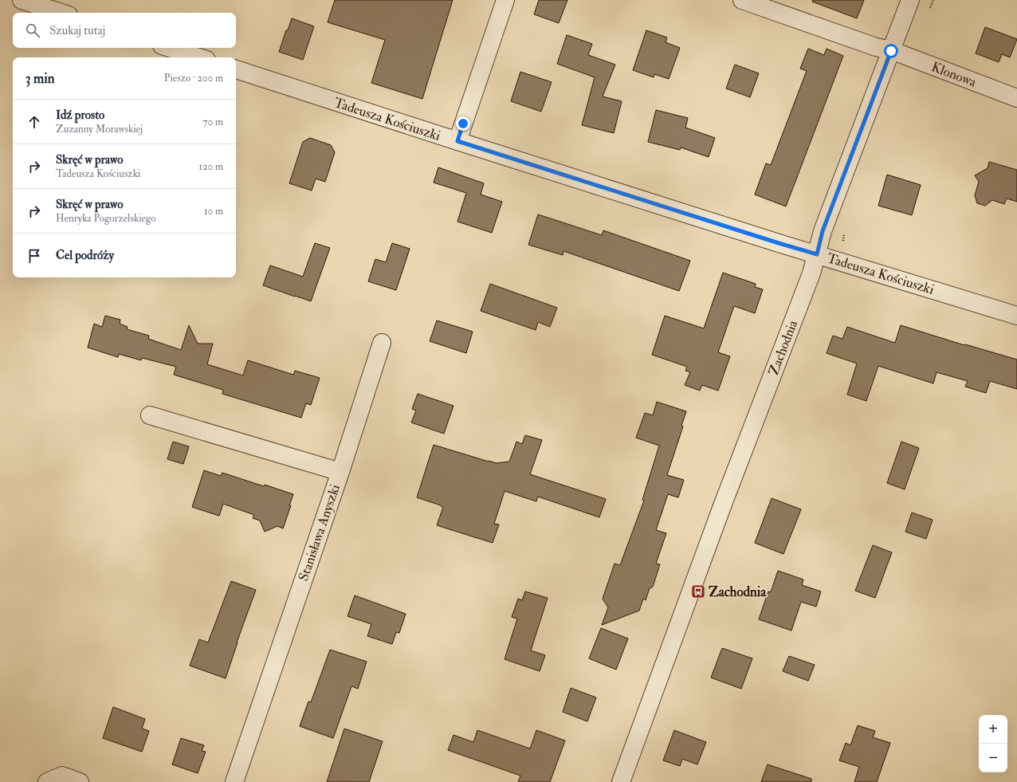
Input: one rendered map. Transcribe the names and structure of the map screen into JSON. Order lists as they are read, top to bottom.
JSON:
{
  "streets": {
    "street": [
      "Klonowa",
      "Tadeusza Kościuszki",
      "Zachodnia",
      "Stanisława Anyszki"
    ]
  },
  "crossings": [
    ["Klonowa", "Zachodnia"],
    ["Tadeusza Kościuszki", "Zachodnia"]
  ],
  "places": {
    "bus stop": ["Zachodnia"]
  },
  "page": {
    "search": "Szukaj tutaj",
    "heading": ["3 min", "Pieszo · 200 m"],
    "list": [
      ["Idź prosto", "Zuzanny Morawskiej", "70 m"],
      ["Skręć w prawo", "Tadeusza Kościuszki", "120 m"],
      ["Skręć w prawo", "Henryka Pogorzelskiego", "10 m"],
      "Cel podróży"
    ],
    "map_buttons": ["+", "−"]
  }
}
